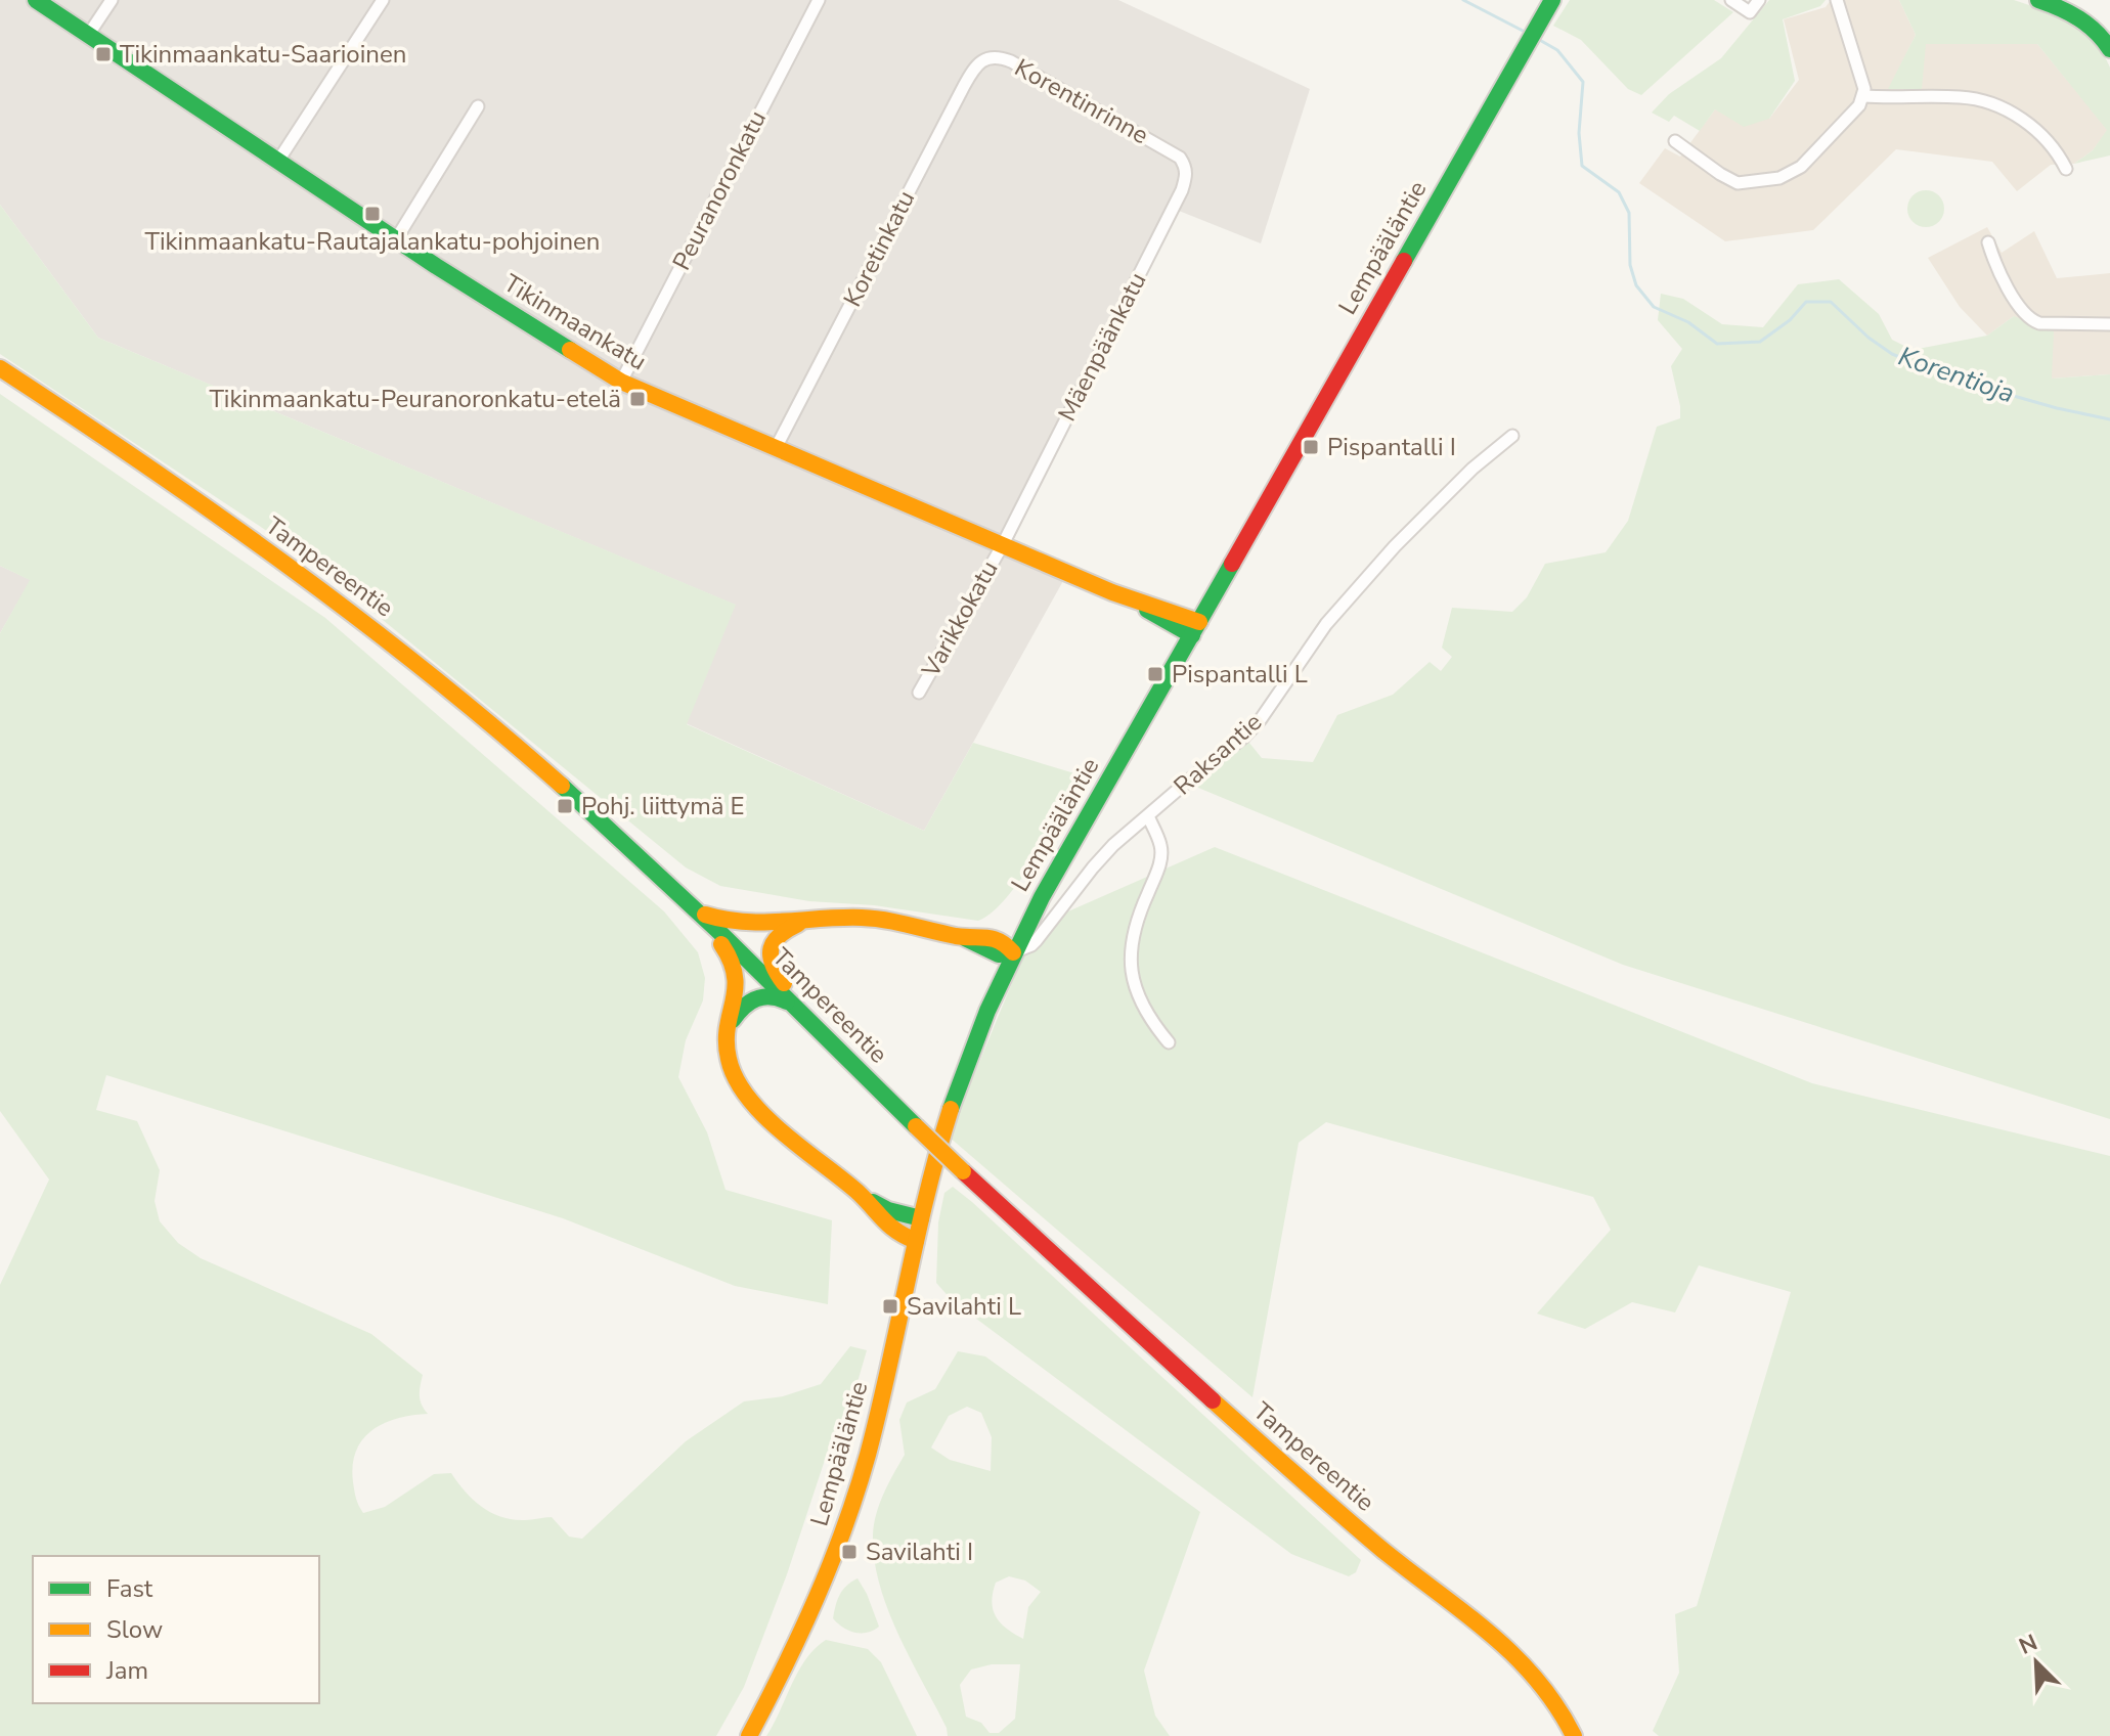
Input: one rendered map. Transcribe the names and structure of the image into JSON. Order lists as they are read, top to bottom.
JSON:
{
  "streets": {
    "main road": ["Lempääläntie", "Tikinmaankatu", "Tampereentie"],
    "street": [
      "Korentinrinne",
      "Peuranoronkatu",
      "Koretinkatu",
      "Mäenpäänkatu",
      "Varikkokatu",
      "Raksantie"
    ]
  },
  "crossings": [
    ["Korentinrinne", "Koretinkatu"],
    ["Korentinrinne", "Mäenpäänkatu"],
    ["Peuranoronkatu", "Tikinmaankatu"],
    ["Lempääläntie", "Tikinmaankatu"],
    ["Lempääläntie", "Raksantie"],
    ["Koretinkatu", "Tikinmaankatu"],
    ["Tikinmaankatu", "Mäenpäänkatu"],
    ["Tikinmaankatu", "Varikkokatu"],
    ["Mäenpäänkatu", "Varikkokatu"]
  ],
  "water": ["Korentioja"],
  "places": {
    "transit": [
      "Tikinmaankatu-Saarioinen",
      "Tikinmaankatu-Rautajalankatu-pohjoinen",
      "Tikinmaankatu-Peuranoronkatu-etelä",
      "Pispantalli I",
      "Pispantalli L",
      "Pohj. liittymä E",
      "Savilahti L",
      "Savilahti I"
    ]
  },
  "legend": ["Fast", "Slow", "Jam"],
  "north": "top left"
}
